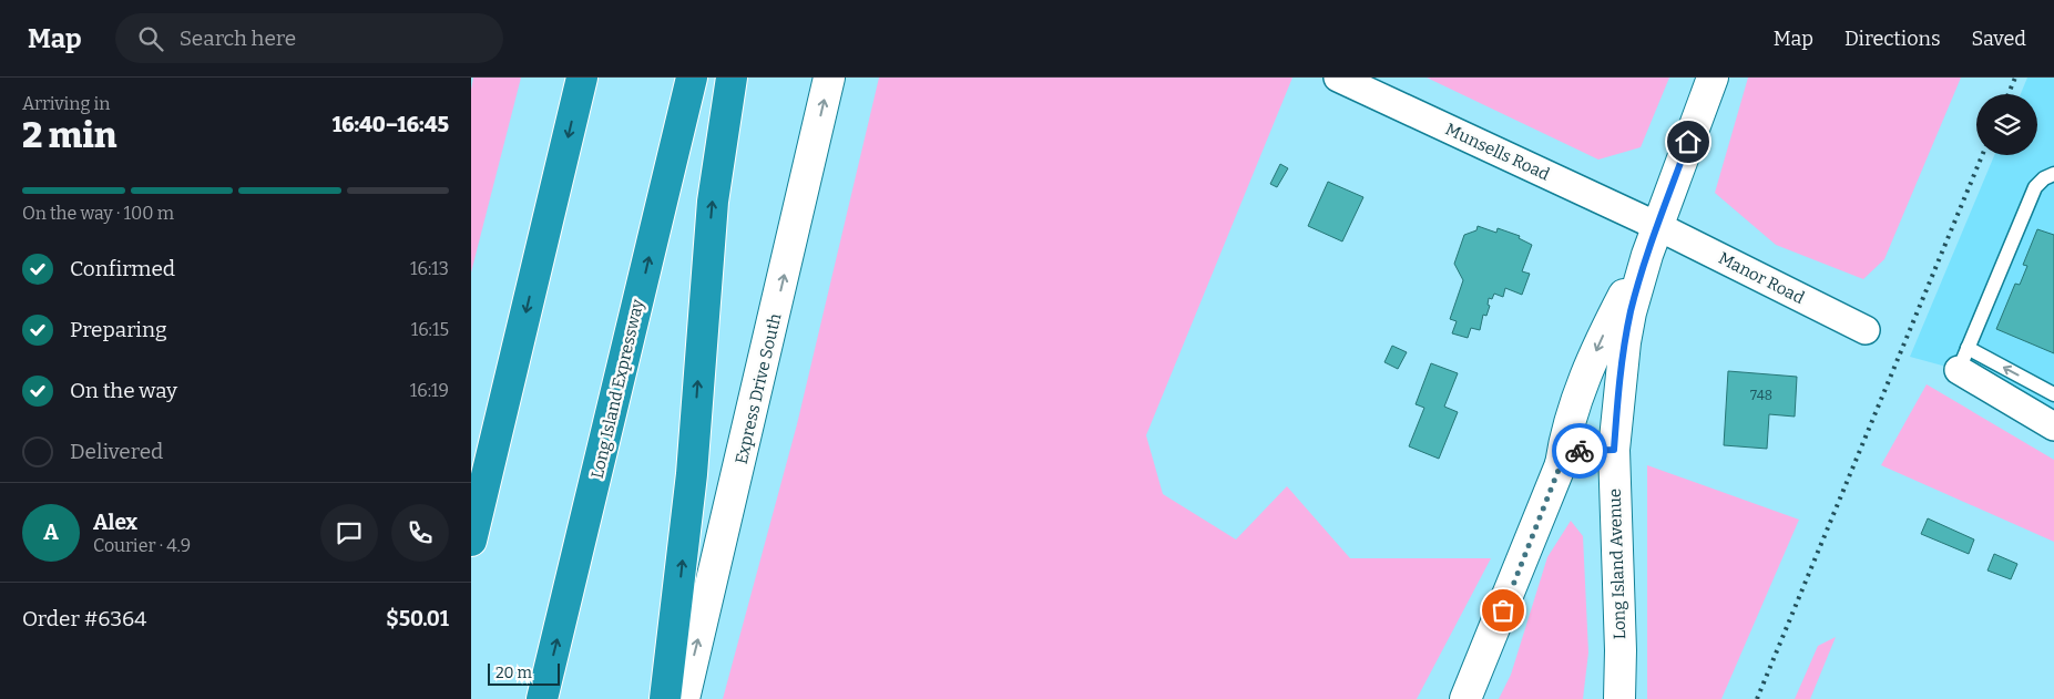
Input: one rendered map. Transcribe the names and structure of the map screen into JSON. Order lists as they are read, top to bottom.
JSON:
{
  "streets": {
    "highway": ["Long Island Expressway"],
    "street": [
      "Munsells Road",
      "Manor Road",
      "Express Drive South",
      "Long Island Avenue"
    ]
  },
  "crossings": [
    ["Munsells Road", "Manor Road"],
    ["Munsells Road", "Long Island Avenue"],
    ["Manor Road", "Long Island Avenue"]
  ],
  "one_way": ["Express Drive South"],
  "house_numbers": ["748"],
  "scale_bar": "20 m",
  "page": {
    "header": "Map",
    "search": "Search here",
    "nav": ["Map", "Directions", "Saved"],
    "heading": ["2 min", "Arriving in", "16:40–16:45"],
    "panel": [
      "Alex",
      "Courier · 4.9",
      "Order #6364",
      "$50.01"
    ],
    "bar": "On the way · 100 m",
    "list": [
      ["Confirmed", "16:13"],
      ["Preparing", "16:15"],
      ["On the way", "16:19"],
      "Delivered"
    ],
    "round": "A",
    "scale": "20 m"
  }
}
